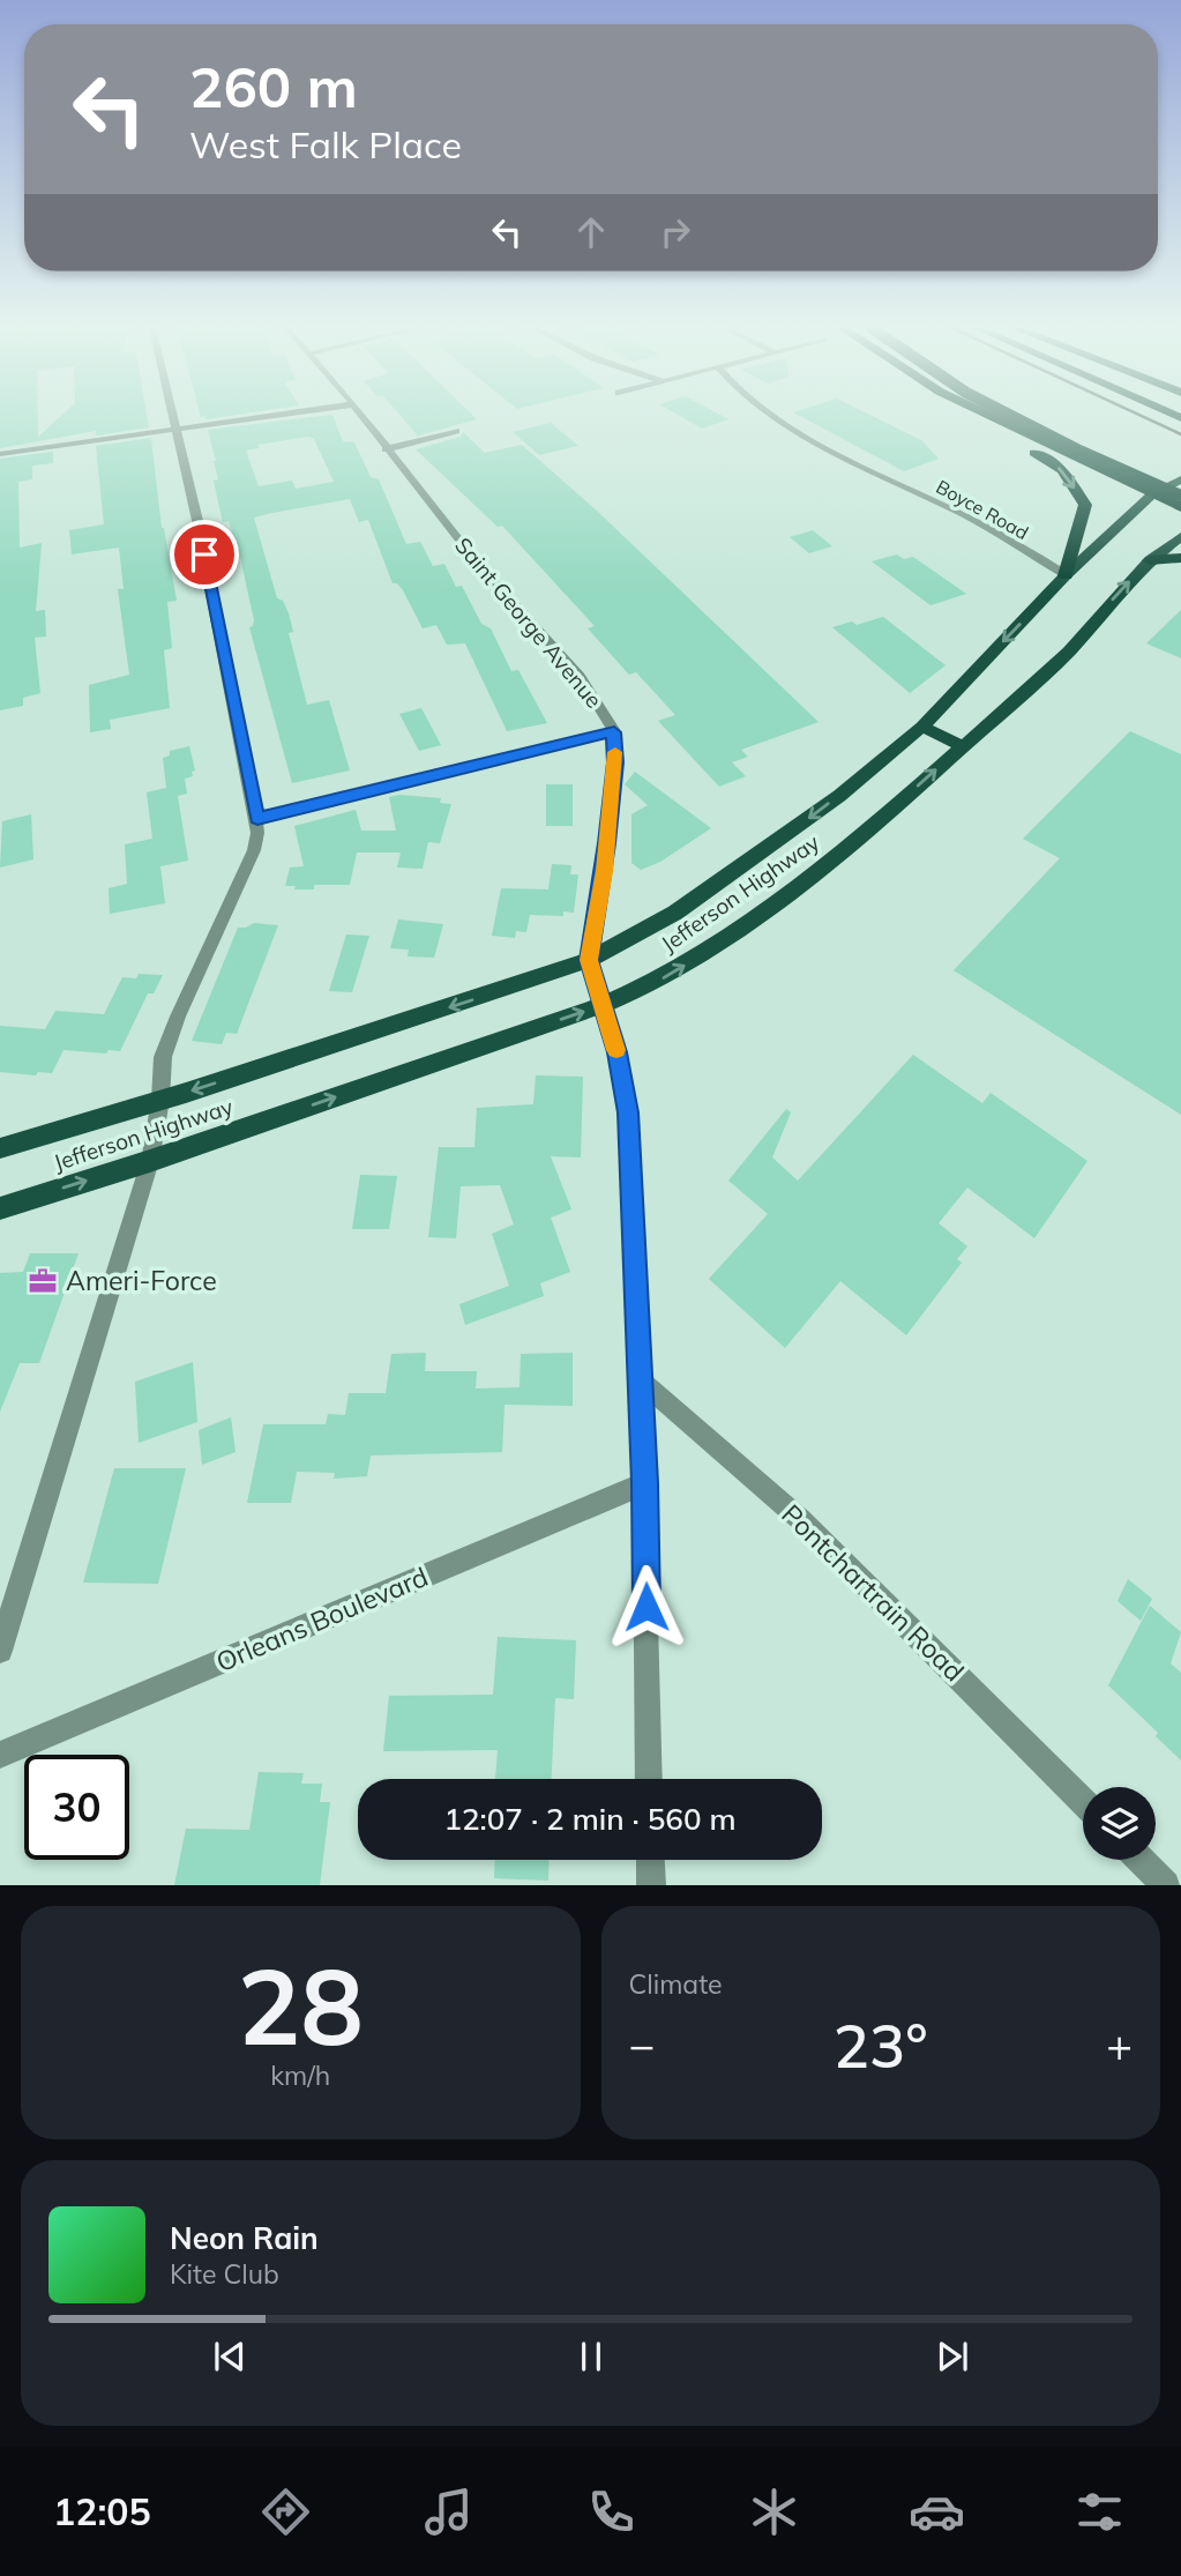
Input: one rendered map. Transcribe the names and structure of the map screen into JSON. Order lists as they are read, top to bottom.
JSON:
{
  "streets": {
    "main road": ["Jefferson Highway"],
    "street": [
      "Boyce Road",
      "Saint George Avenue",
      "Pontchartrain Road",
      "Orleans Boulevard"
    ]
  },
  "crossings": [
    ["Boyce Road", "Jefferson Highway"],
    ["Saint George Avenue", "Jefferson Highway"],
    ["Saint George Avenue", "Pontchartrain Road"],
    ["Saint George Avenue", "Orleans Boulevard"]
  ],
  "places": {
    "office": ["Ameri-Force"]
  },
  "page": {
    "turn": ["260 m", "West Falk Place"],
    "limit": "30",
    "trip": "12:07 · 2 min · 560 m",
    "tile": [
      ["28", "km/h"],
      "Climate"
    ],
    "heat": ["−", "23°", "+"],
    "song": ["Neon Rain", "Kite Club"],
    "tabs": "12:05"
  }
}
